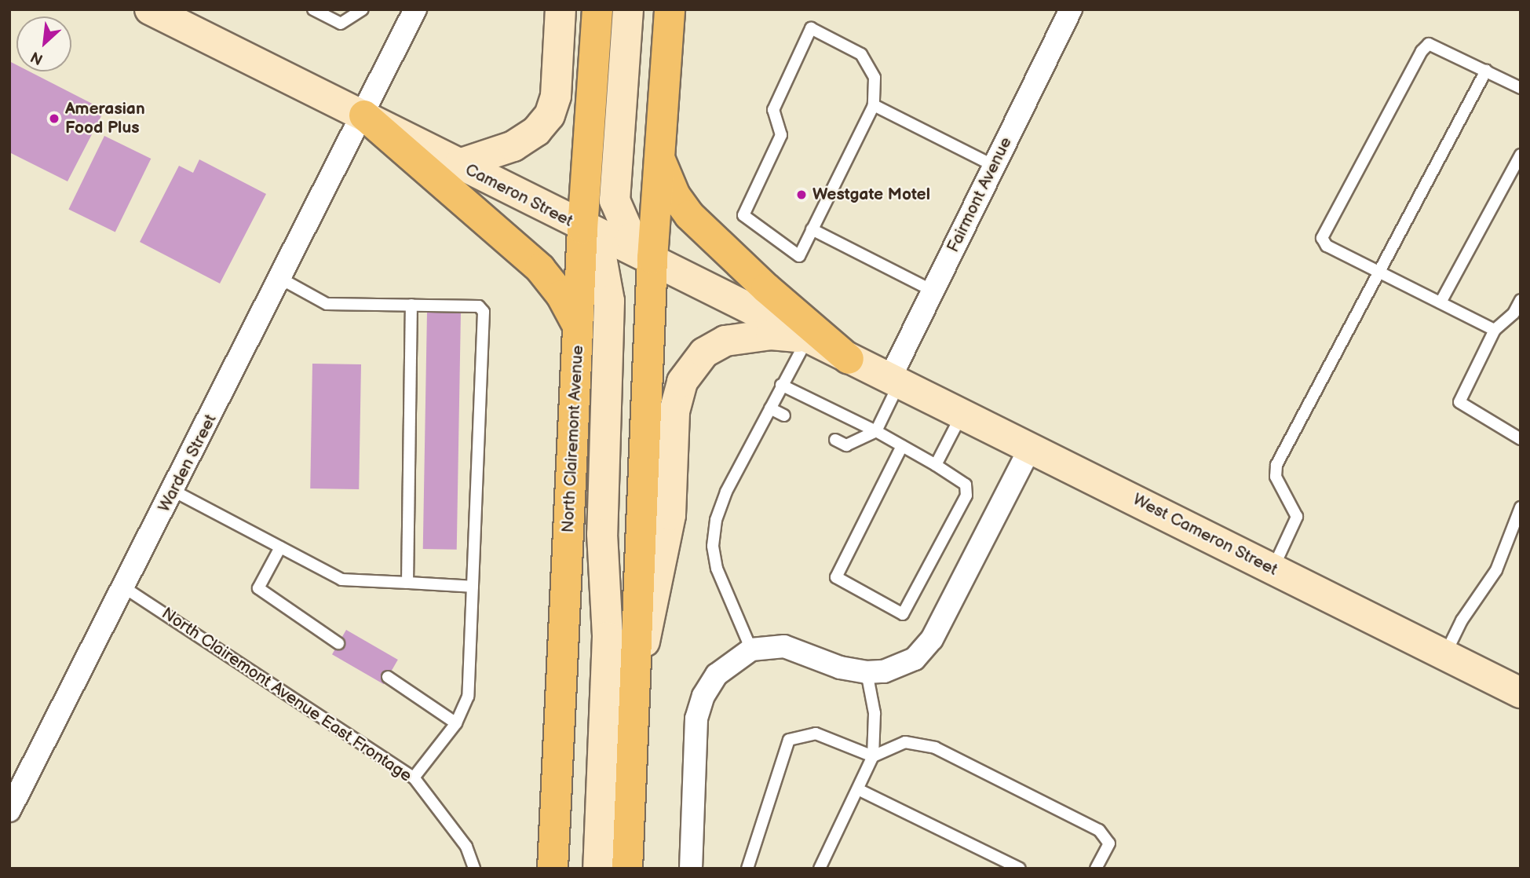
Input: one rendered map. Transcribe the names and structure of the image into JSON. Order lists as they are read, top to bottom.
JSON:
{
  "streets": {
    "main road": ["Cameron Street", "North Clairemont Avenue", "West Cameron Street"],
    "street": ["Fairmont Avenue", "Warden Street"],
    "lane": ["North Clairemont Avenue East Frontage"]
  },
  "crossings": [
    ["Fairmont Avenue", "Cameron Street"],
    ["Fairmont Avenue", "West Cameron Street"],
    ["Cameron Street", "North Clairemont Avenue"],
    ["Cameron Street", "Warden Street"],
    ["Cameron Street", "West Cameron Street"],
    ["Warden Street", "North Clairemont Avenue East Frontage"]
  ],
  "places": ["Amerasian Food Plus", "Westgate Motel"],
  "north": "bottom left"
}
